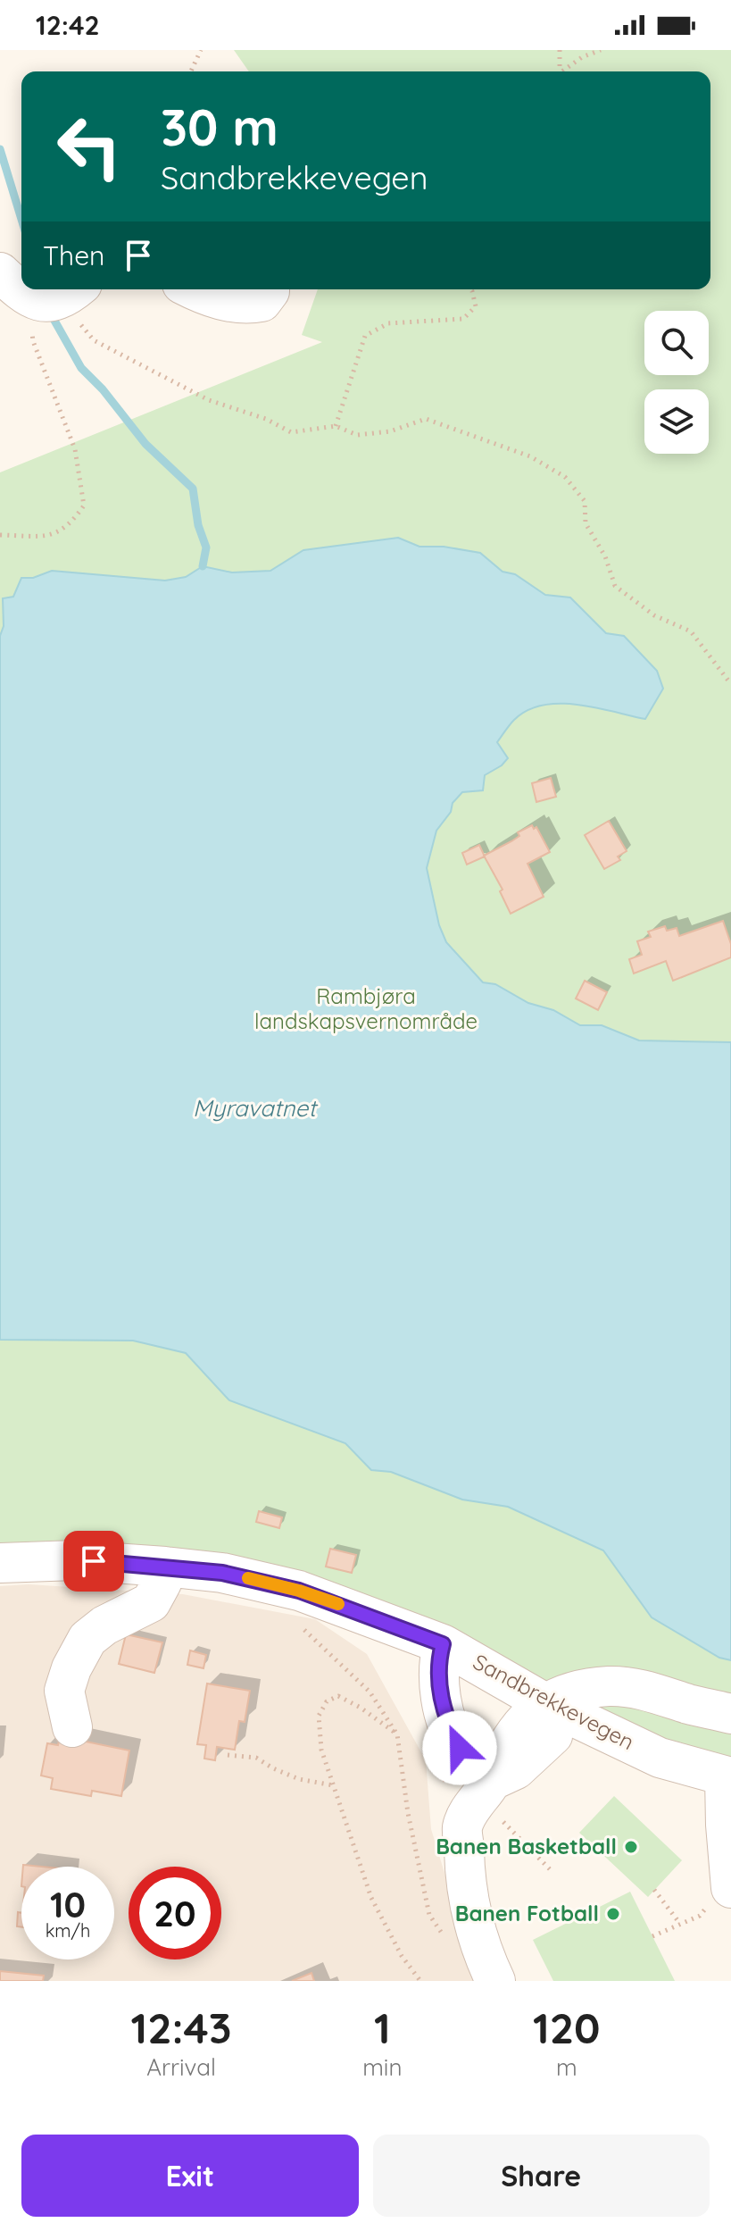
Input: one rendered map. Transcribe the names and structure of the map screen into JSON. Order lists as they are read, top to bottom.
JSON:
{
  "streets": {
    "street": ["Sandbrekkevegen"]
  },
  "water": ["Myravatnet"],
  "parks": ["Rambjøra landskapsvernområde"],
  "places": ["Banen Basketball", "Banen Fotball"],
  "page": {
    "status": "12:42",
    "turn": ["30 m", "Sandbrekkevegen"],
    "then": "Then",
    "speed": "10 km/h",
    "limit": "20",
    "eta": [
      "12:43",
      "Arrival",
      "1",
      "min",
      "120",
      "m"
    ],
    "buttons": ["Exit", "Share"]
  }
}
